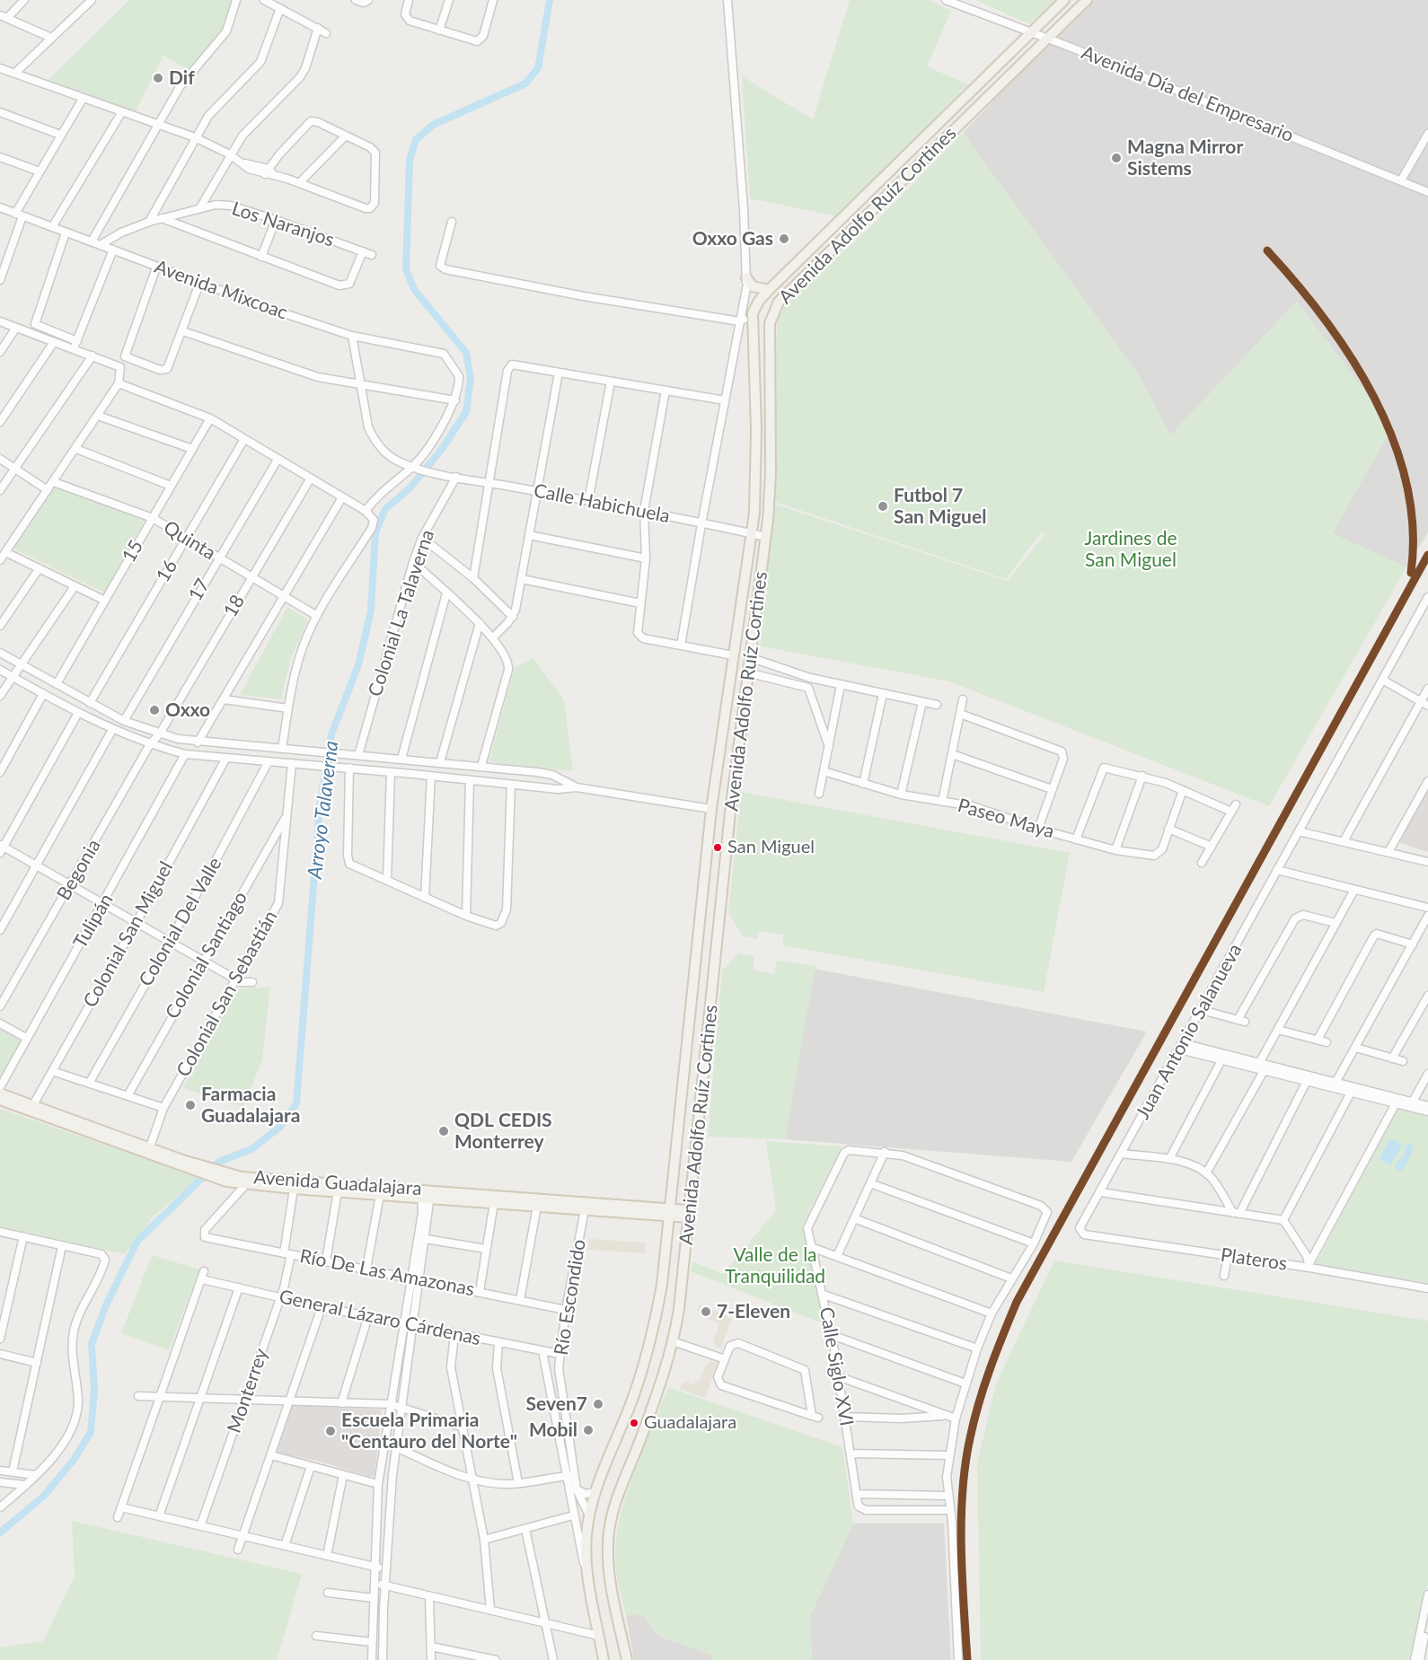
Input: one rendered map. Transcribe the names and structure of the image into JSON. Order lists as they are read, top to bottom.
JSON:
{
  "streets": {
    "main road": ["Avenida Adolfo Ruíz Cortines", "Avenida Guadalajara"],
    "street": [
      "Avenida Día del Empresario",
      "Los Naranjos",
      "Avenida Mixcoac",
      "Calle Habichuela",
      "Quinta",
      "15",
      "16",
      "17",
      "18",
      "Colonial La Talaverna",
      "Paseo Maya",
      "Begonia",
      "Tulipán",
      "Colonial Del Valle",
      "Colonial San Miguel",
      "Colonial Santiago",
      "Colonial San Sebastián",
      "Juan Antonio Salanueva",
      "Plateros",
      "Río De Las Amazonas",
      "Río Escondido",
      "General Lázaro Cárdenas",
      "Calle Siglo XVI",
      "Monterrey"
    ]
  },
  "crossings": [
    ["Avenida Día del Empresario", "Avenida Adolfo Ruíz Cortines"],
    ["Avenida Adolfo Ruíz Cortines", "Calle Habichuela"],
    ["Avenida Adolfo Ruíz Cortines", "Avenida Guadalajara"],
    ["Avenida Adolfo Ruíz Cortines", "Río Escondido"],
    ["Los Naranjos", "Avenida Mixcoac"],
    ["Avenida Mixcoac", "Calle Habichuela"],
    ["Calle Habichuela", "Colonial La Talaverna"],
    ["Quinta", "15"],
    ["Quinta", "16"],
    ["Quinta", "17"],
    ["Quinta", "18"],
    ["18", "Begonia"],
    ["Colonial San Miguel", "Avenida Guadalajara"],
    ["Colonial Santiago", "Colonial San Sebastián"],
    ["Colonial San Sebastián", "Avenida Guadalajara"],
    ["Juan Antonio Salanueva", "Plateros"],
    ["Avenida Guadalajara", "Río De Las Amazonas"],
    ["Avenida Guadalajara", "Río Escondido"],
    ["Avenida Guadalajara", "Monterrey"],
    ["Río De Las Amazonas", "Río Escondido"],
    ["Río De Las Amazonas", "Monterrey"],
    ["Río Escondido", "General Lázaro Cárdenas"],
    ["General Lázaro Cárdenas", "Monterrey"]
  ],
  "water": ["Arroyo Talaverna"],
  "parks": ["Jardines de San Miguel", "Valle de la Tranquilidad"],
  "places": [
    "Dif",
    "Magna Mirror Sistems",
    "Oxxo Gas",
    "Futbol 7 San Miguel",
    "Oxxo",
    "San Miguel",
    "Farmacia Guadalajara",
    "QDL CEDIS Monterrey",
    "7-Eleven",
    "Seven7",
    "Guadalajara",
    "Mobil",
    "Escuela Primaria \"Centauro del Norte\""
  ]
}
